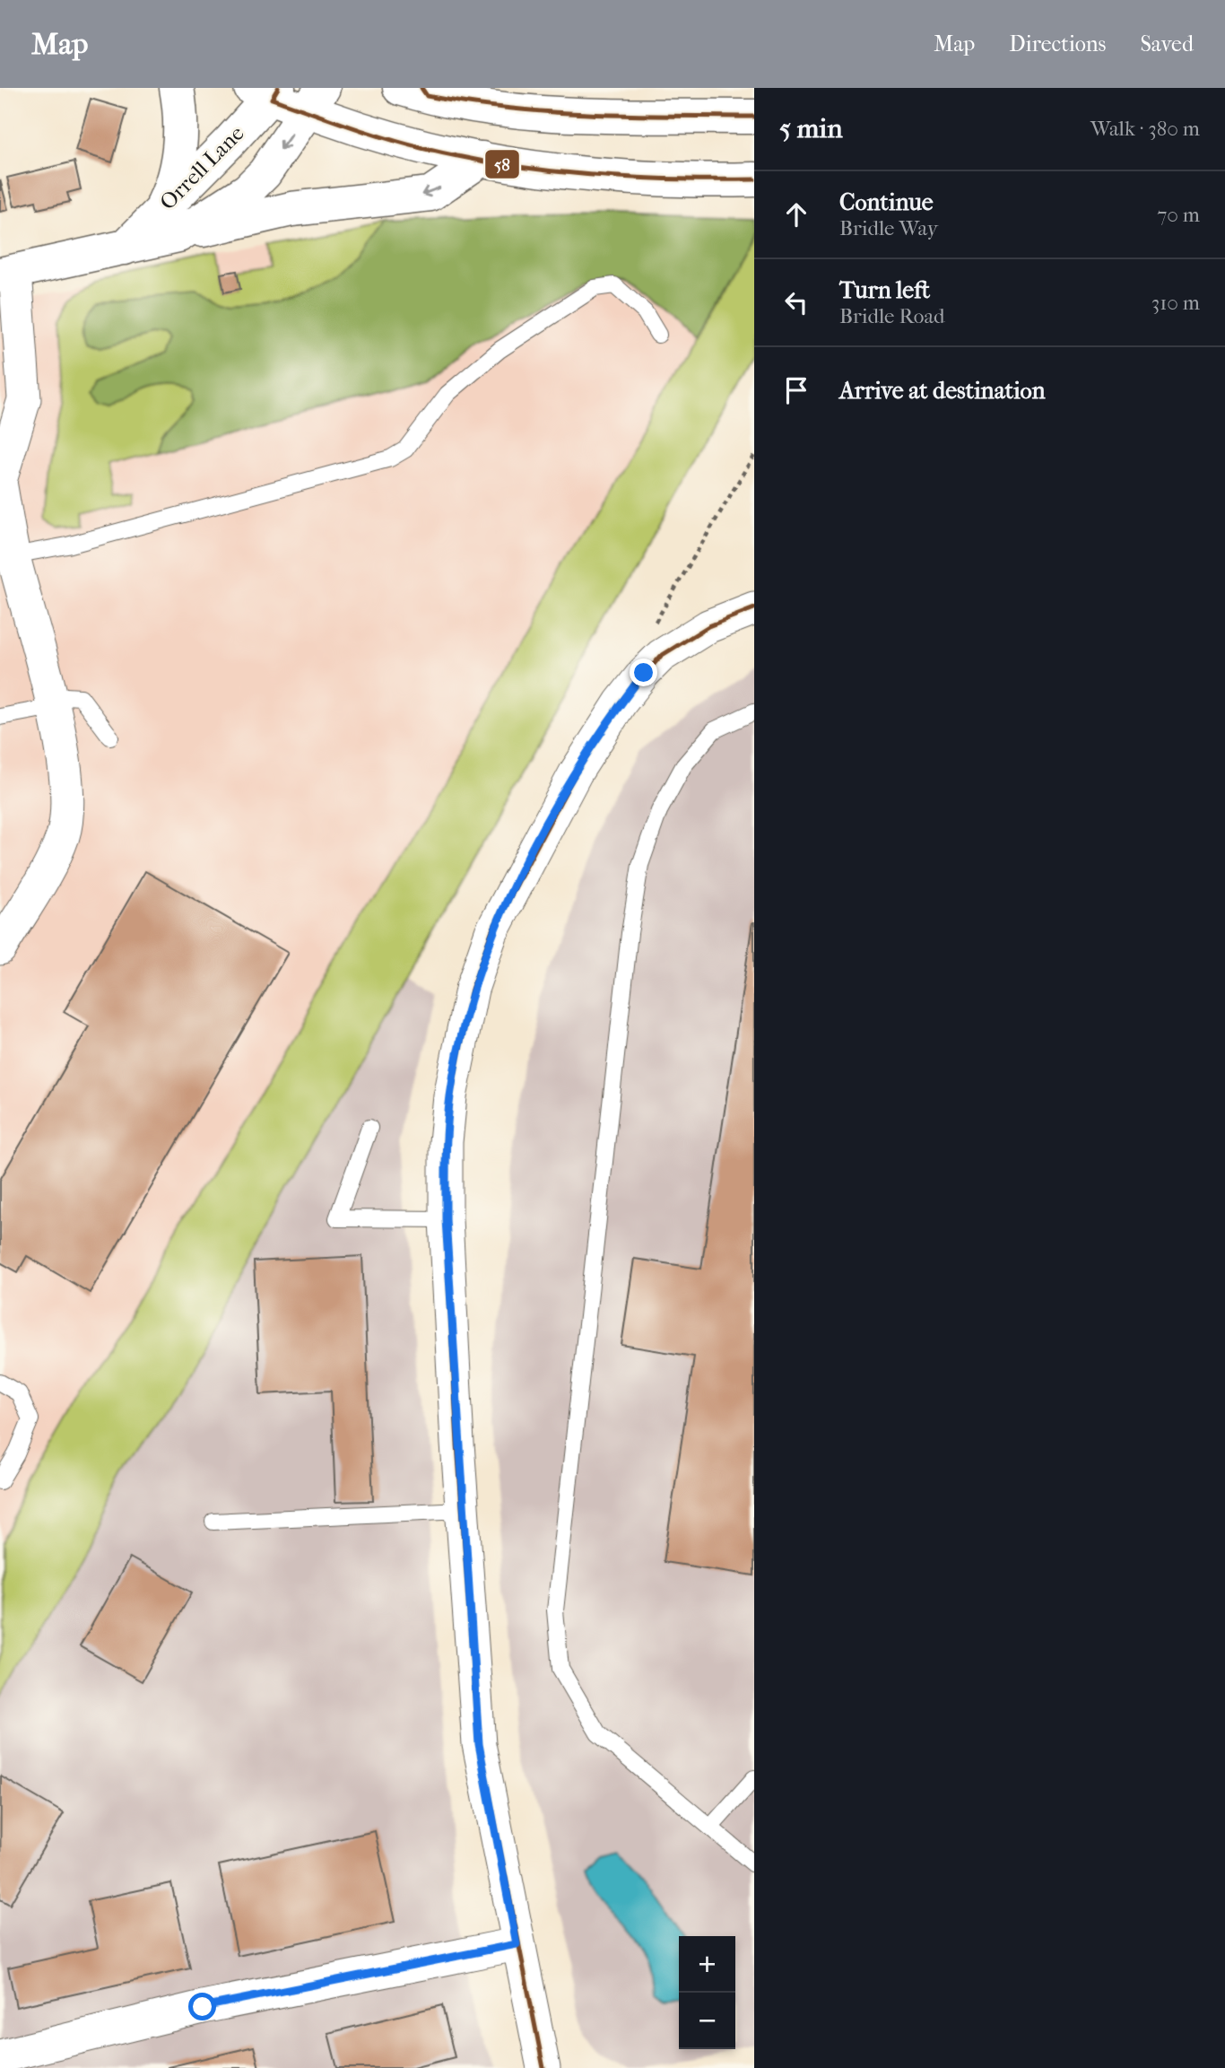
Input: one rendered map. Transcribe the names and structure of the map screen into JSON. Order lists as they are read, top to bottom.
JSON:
{
  "streets": {
    "street": ["Orrell Lane"]
  },
  "lines": ["transit line 58"],
  "page": {
    "header": "Map",
    "nav": ["Map", "Directions", "Saved"],
    "heading": ["5 min", "Walk · 380 m"],
    "list": [
      ["Continue", "Bridle Way", "70 m"],
      ["Turn left", "Bridle Road", "310 m"],
      "Arrive at destination"
    ],
    "map_buttons": ["+", "−"]
  }
}
